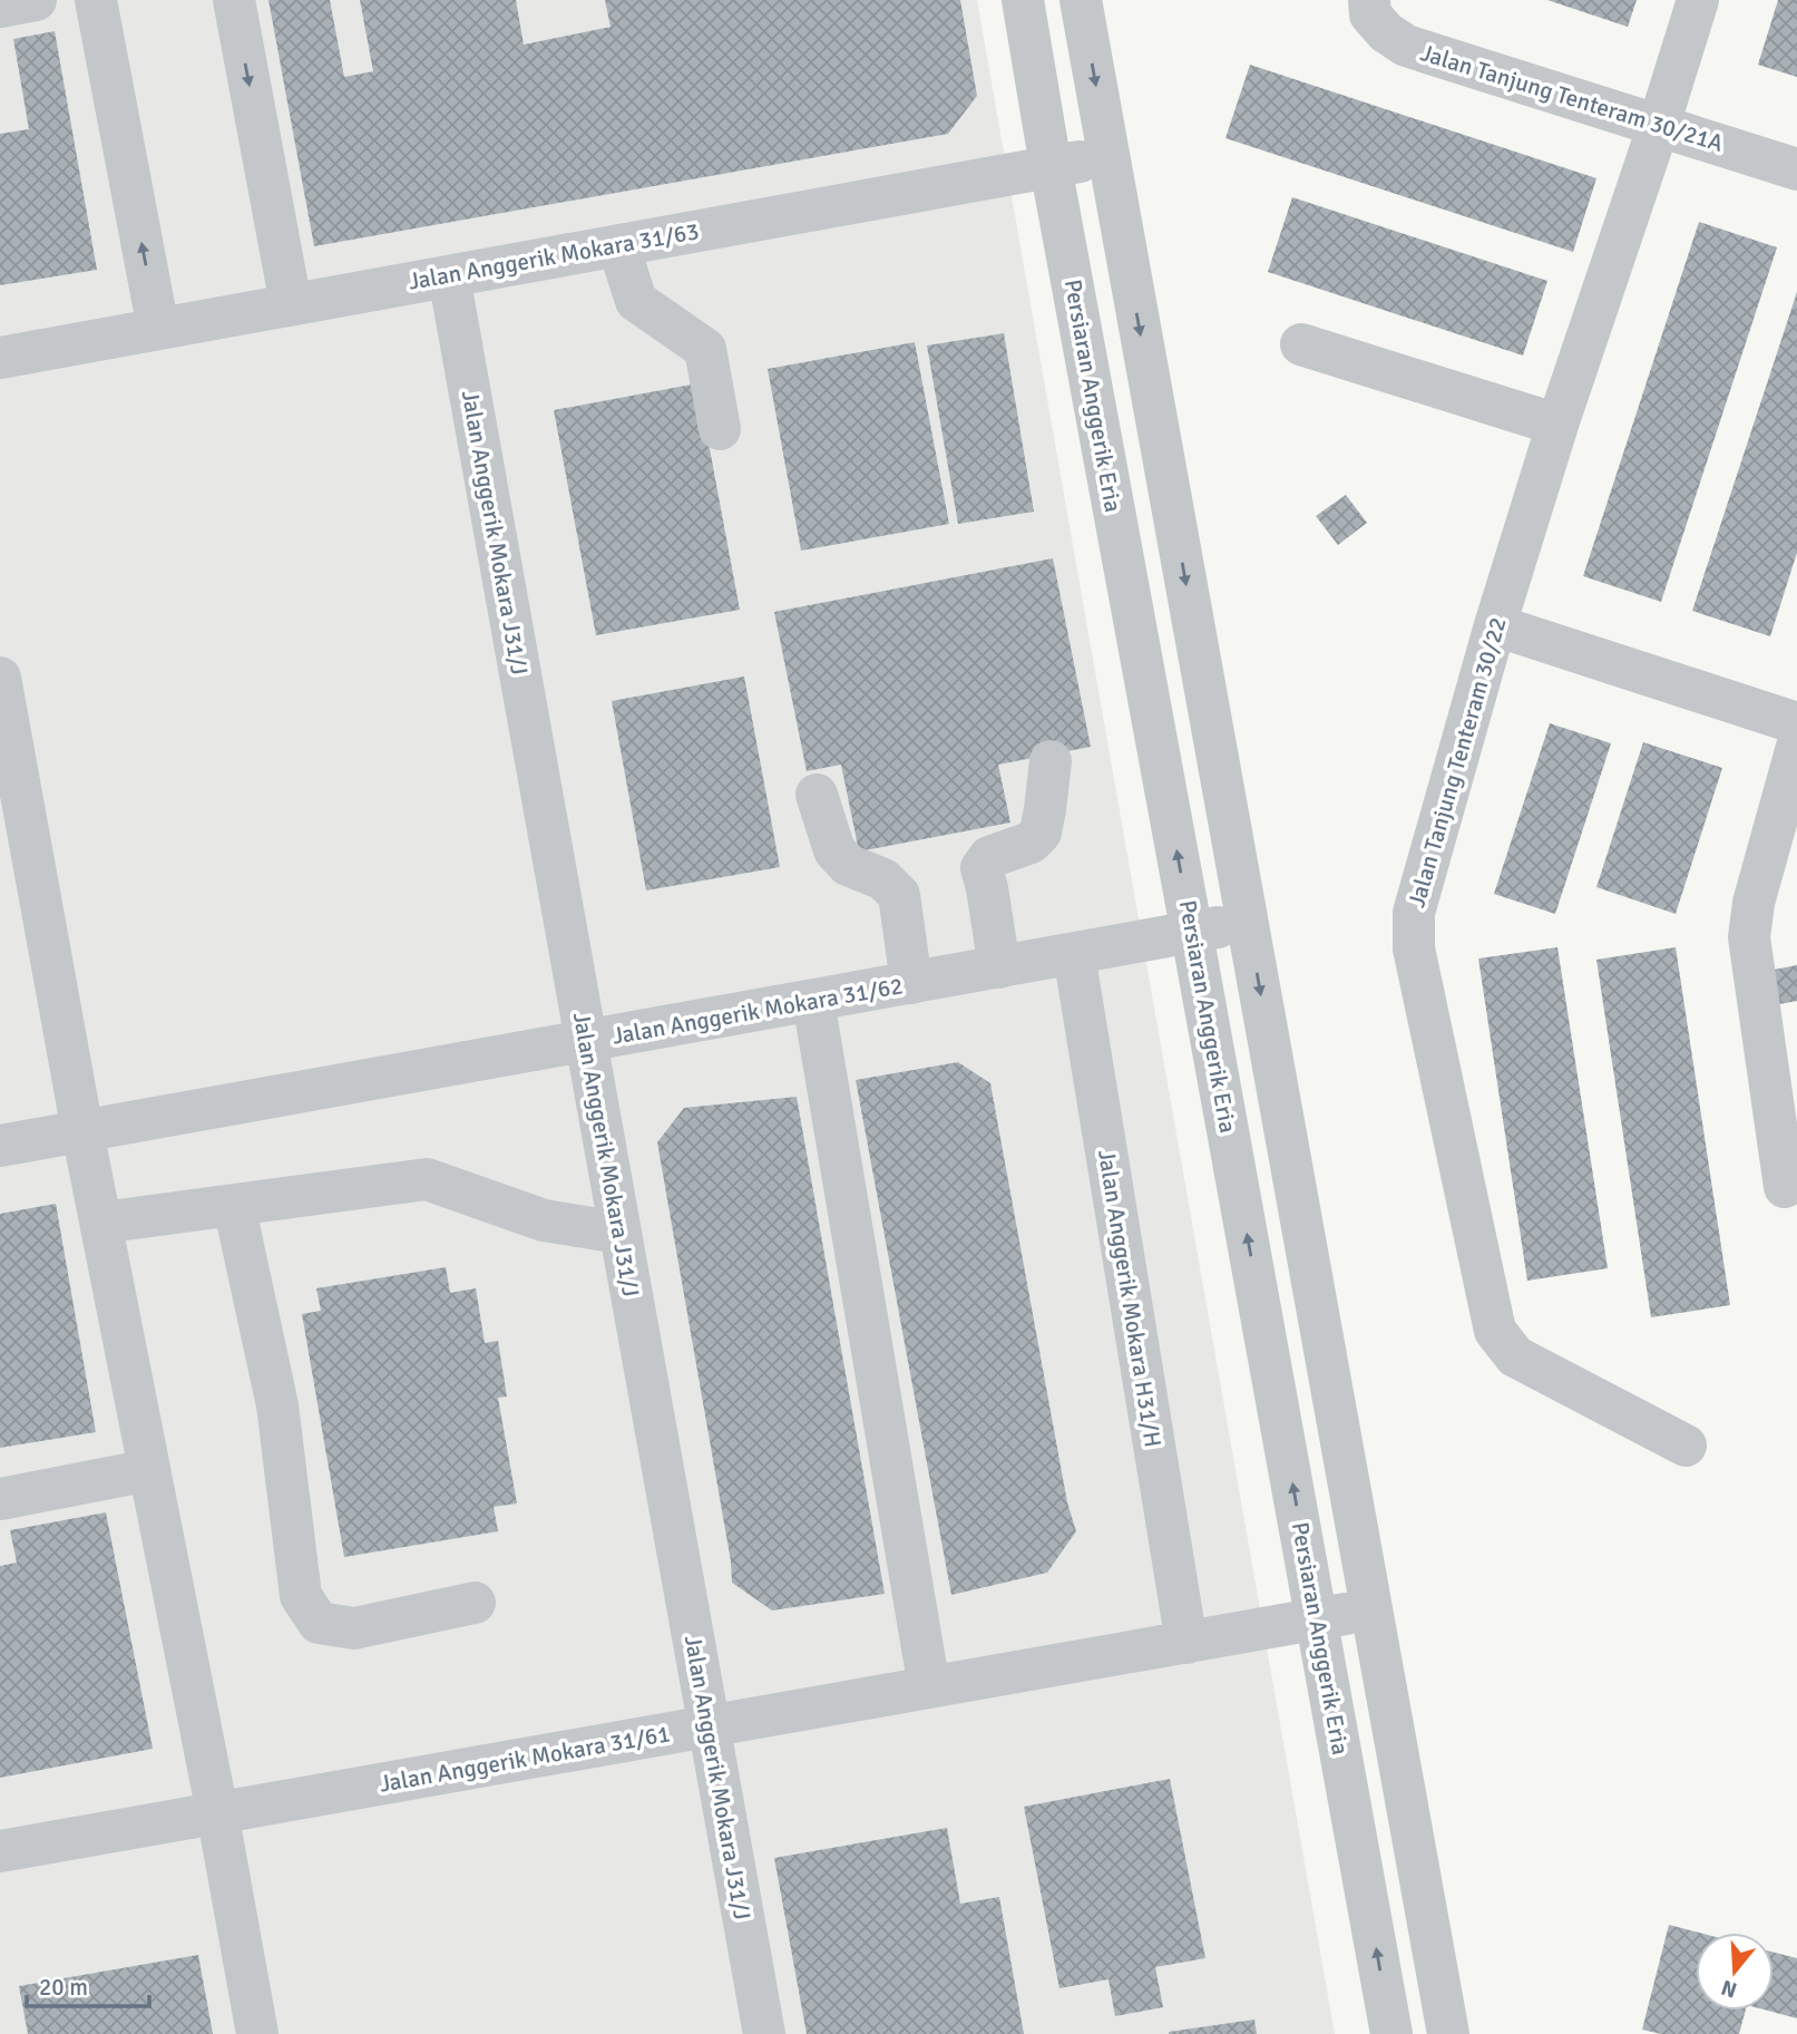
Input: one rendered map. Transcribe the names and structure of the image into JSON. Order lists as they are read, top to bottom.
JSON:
{
  "streets": {
    "street": [
      "Jalan Tanjung Tenteram 30/21A",
      "Jalan Anggerik Mokara 31/63",
      "Persiaran Anggerik Eria",
      "Jalan Anggerik Mokara J31/J",
      "Jalan Tanjung Tenteram 30/22",
      "Jalan Anggerik Mokara 31/62",
      "Jalan Anggerik Mokara H31/H",
      "Jalan Anggerik Mokara 31/61"
    ]
  },
  "crossings": [
    ["Jalan Tanjung Tenteram 30/21A", "Jalan Tanjung Tenteram 30/22"],
    ["Jalan Anggerik Mokara 31/63", "Persiaran Anggerik Eria"],
    ["Jalan Anggerik Mokara 31/63", "Jalan Anggerik Mokara J31/J"],
    ["Persiaran Anggerik Eria", "Jalan Anggerik Mokara 31/62"],
    ["Persiaran Anggerik Eria", "Jalan Anggerik Mokara 31/61"],
    ["Jalan Anggerik Mokara J31/J", "Jalan Anggerik Mokara 31/62"],
    ["Jalan Anggerik Mokara J31/J", "Jalan Anggerik Mokara 31/61"],
    ["Jalan Anggerik Mokara 31/62", "Jalan Anggerik Mokara H31/H"],
    ["Jalan Anggerik Mokara H31/H", "Jalan Anggerik Mokara 31/61"]
  ],
  "scale_bar": "20 m",
  "north": "bottom"
}
